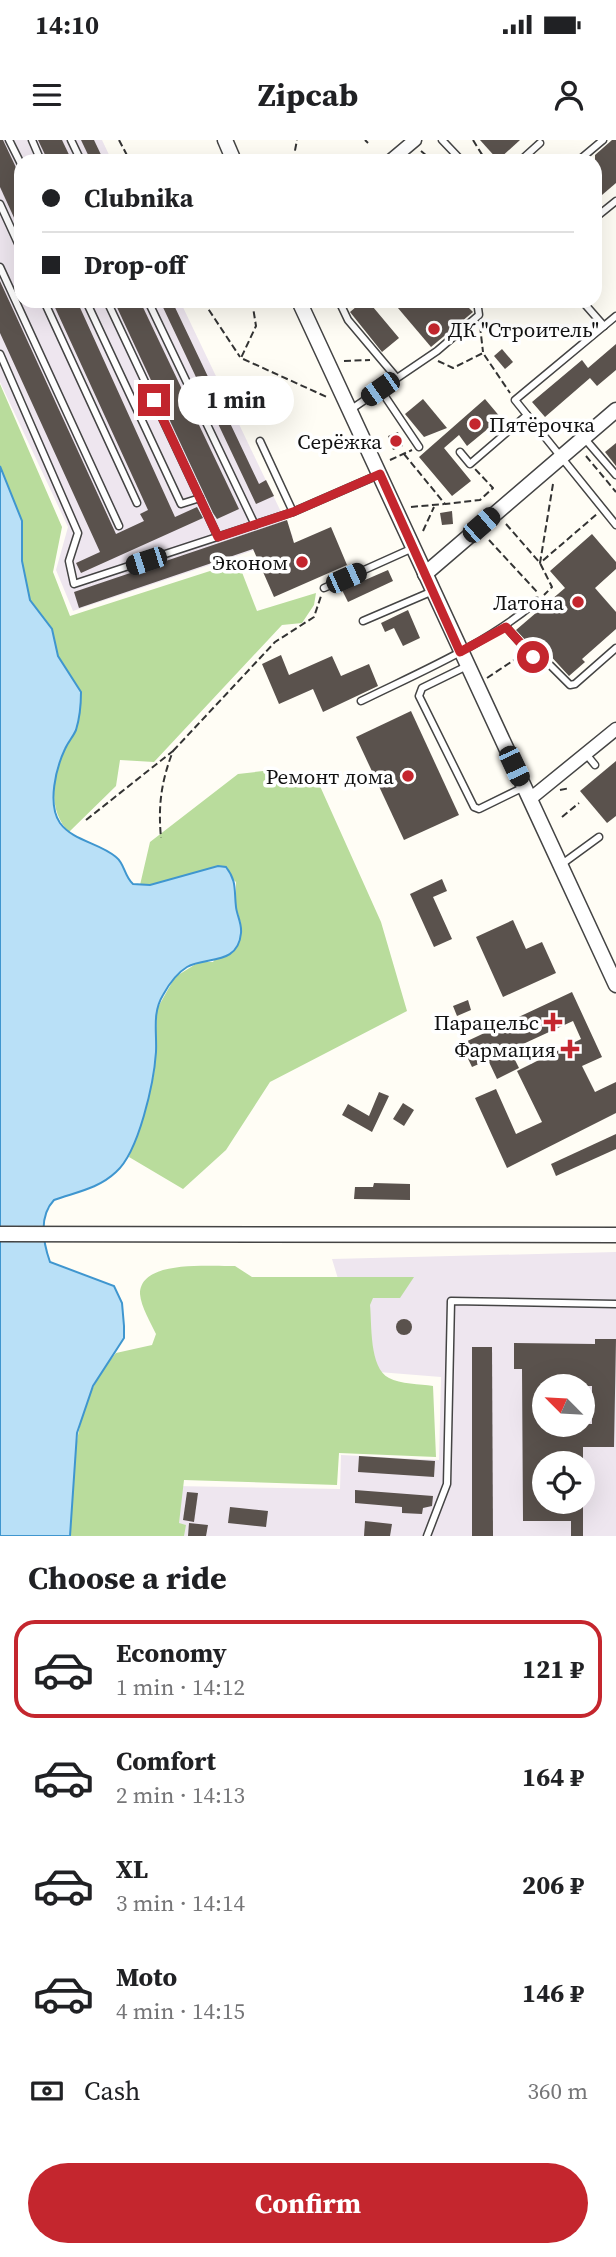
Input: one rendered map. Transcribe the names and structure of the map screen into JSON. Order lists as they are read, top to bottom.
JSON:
{
  "places": {
    "other": [
      "ДК \"Строитель\"",
      "Пятёрочка",
      "Серёжка",
      "Эконом",
      "Латона",
      "Ремонт дома"
    ],
    "health": ["Парацельс", "Фармация"]
  },
  "north": "top left",
  "page": {
    "status": "14:10",
    "header": "Zipcab",
    "banner": ["Clubnika", "Drop-off"],
    "bubble": "1 min",
    "heading": "Choose a ride",
    "list": [
      {
        "name": "Economy",
        "note": "1 min · 14:12",
        "value": "121 ₽"
      },
      {
        "name": "Comfort",
        "note": "2 min · 14:13",
        "value": "164 ₽"
      },
      {
        "name": "XL",
        "note": "3 min · 14:14",
        "value": "206 ₽"
      },
      {
        "name": "Moto",
        "note": "4 min · 14:15",
        "value": "146 ₽"
      }
    ],
    "pay": ["Cash", "360 m"],
    "buttons": "Confirm"
  }
}
